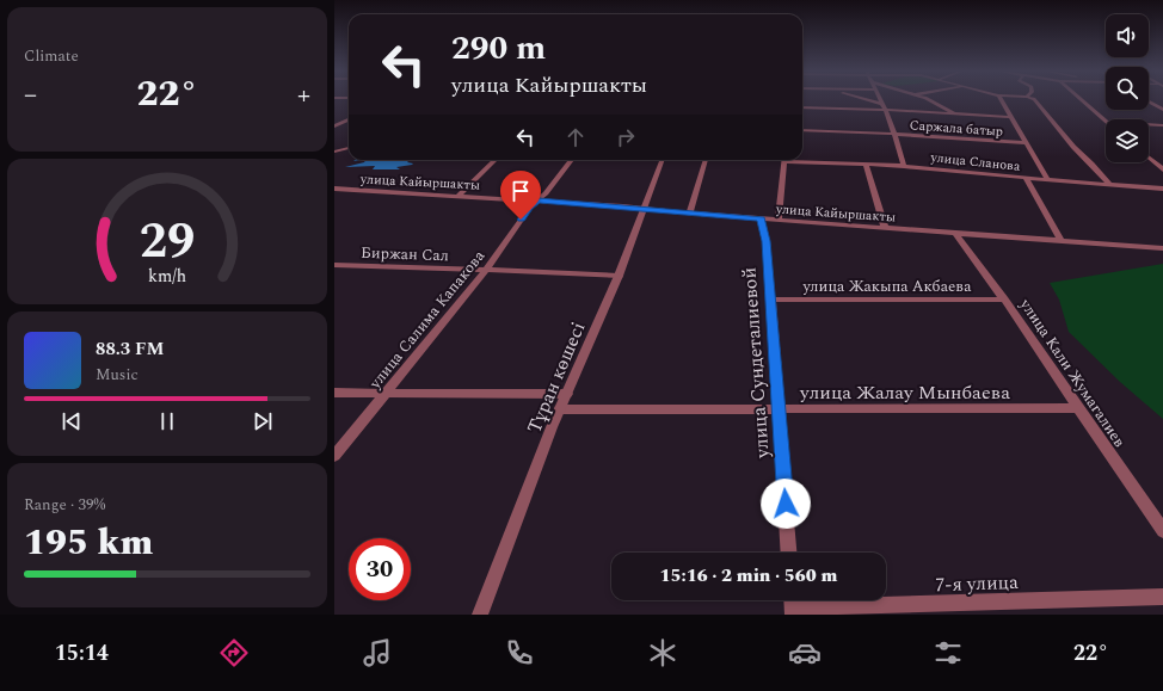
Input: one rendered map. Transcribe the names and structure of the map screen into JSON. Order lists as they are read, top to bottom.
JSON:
{
  "streets": {
    "street": [
      "Саржала батыр",
      "улица Сланова",
      "улица Кайыршакты",
      "Биржан Сал",
      "улица Жакыпа Акбаева",
      "улица Салима Капакова",
      "улица Сундеталиевой",
      "улица Кали Жумагалиев",
      "Тұран көшесі",
      "улица Жалау Мынбаева",
      "7-я улица"
    ]
  },
  "crossings": [
    ["улица Кайыршакты", "улица Салима Капакова"],
    ["улица Кайыршакты", "улица Сундеталиевой"],
    ["улица Кайыршакты", "улица Кали Жумагалиев"],
    ["улица Кайыршакты", "Тұран көшесі"],
    ["Биржан Сал", "улица Салима Капакова"],
    ["Биржан Сал", "Тұран көшесі"],
    ["улица Жакыпа Акбаева", "улица Сундеталиевой"],
    ["улица Жакыпа Акбаева", "улица Кали Жумагалиев"],
    ["улица Сундеталиевой", "улица Жалау Мынбаева"],
    ["улица Кали Жумагалиев", "улица Жалау Мынбаева"],
    ["Тұран көшесі", "улица Жалау Мынбаева"]
  ],
  "page": {
    "tile": [
      "Climate",
      ["Range · 39%", "195 km"]
    ],
    "turn": ["290 m", "улица Кайыршакты"],
    "heat": ["−", "22°", "+"],
    "song": ["88.3 FM", "Music"],
    "limit": "30",
    "trip": "15:16 · 2 min · 560 m",
    "tabs": ["15:14", "22°"],
    "gauge": ["29", "km/h"]
  }
}
